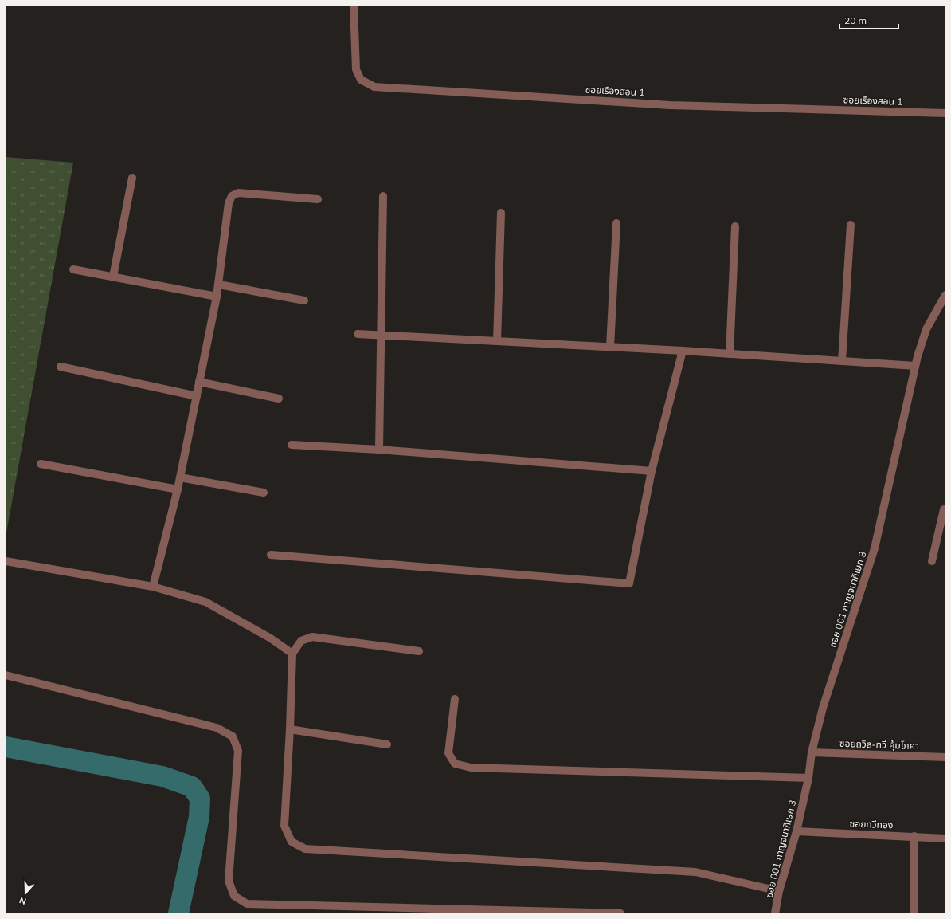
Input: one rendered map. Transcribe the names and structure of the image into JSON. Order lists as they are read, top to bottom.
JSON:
{
  "streets": {
    "street": [
      "ซอยเรืองสอน 1",
      "ซอย 001 กาญจนาภิเษก 3",
      "ซอยถวิล-ทวี คุ้มโภคา",
      "ซอยทวีทอง"
    ]
  },
  "crossings": [
    ["ซอย 001 กาญจนาภิเษก 3", "ซอยถวิล-ทวี คุ้มโภคา"],
    ["ซอย 001 กาญจนาภิเษก 3", "ซอยทวีทอง"]
  ],
  "scale_bar": "20 m",
  "north": "bottom"
}
